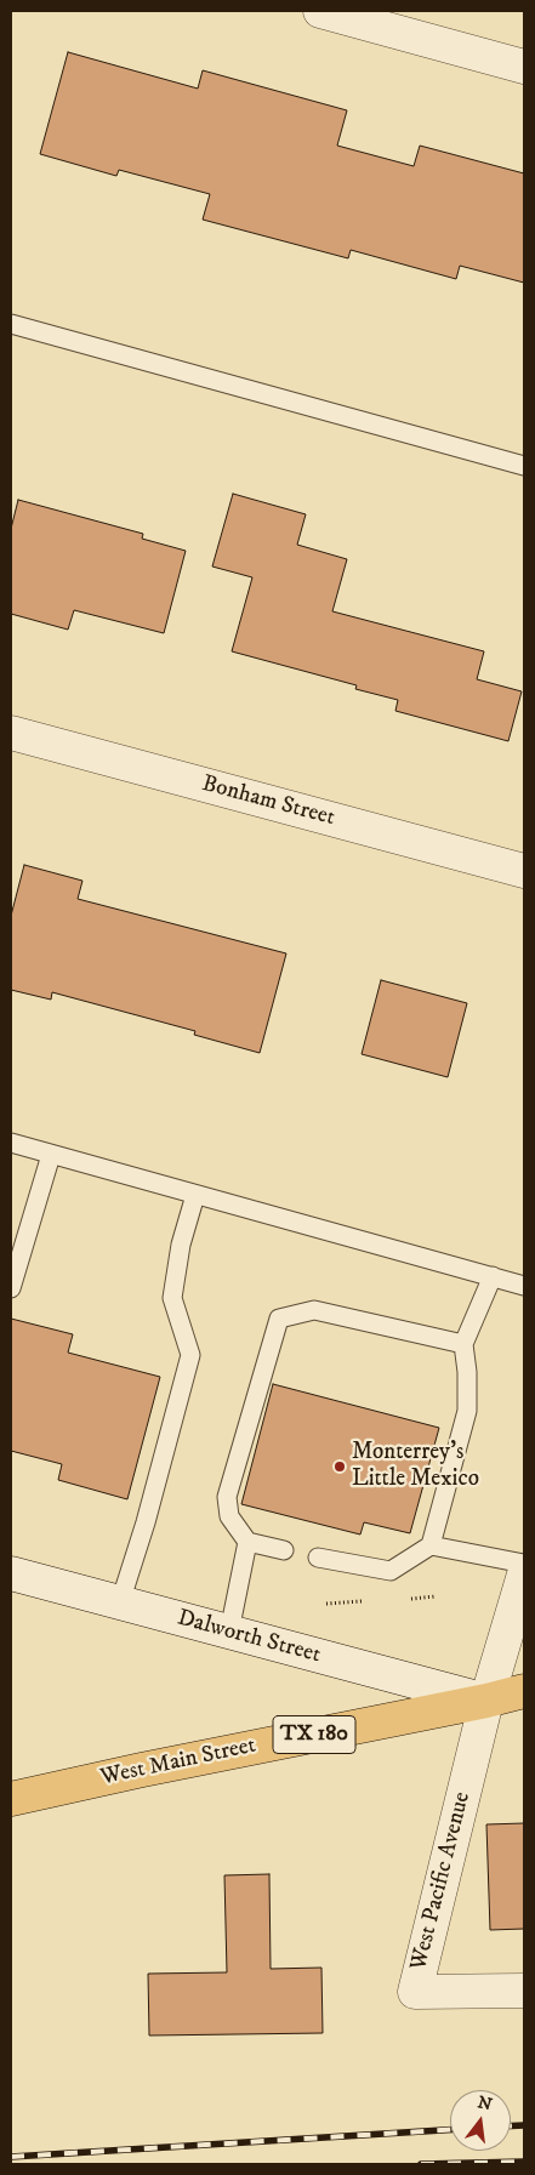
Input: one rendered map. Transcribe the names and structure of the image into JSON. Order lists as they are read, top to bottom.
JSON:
{
  "streets": {
    "main road": ["TX 180", "West Main Street"],
    "street": ["Bonham Street", "Dalworth Street", "West Pacific Avenue"]
  },
  "crossings": [
    ["Dalworth Street", "West Main Street"],
    ["Dalworth Street", "West Pacific Avenue"],
    ["West Main Street", "West Pacific Avenue"]
  ],
  "places": ["Monterrey's Little Mexico"],
  "north": "top"
}
